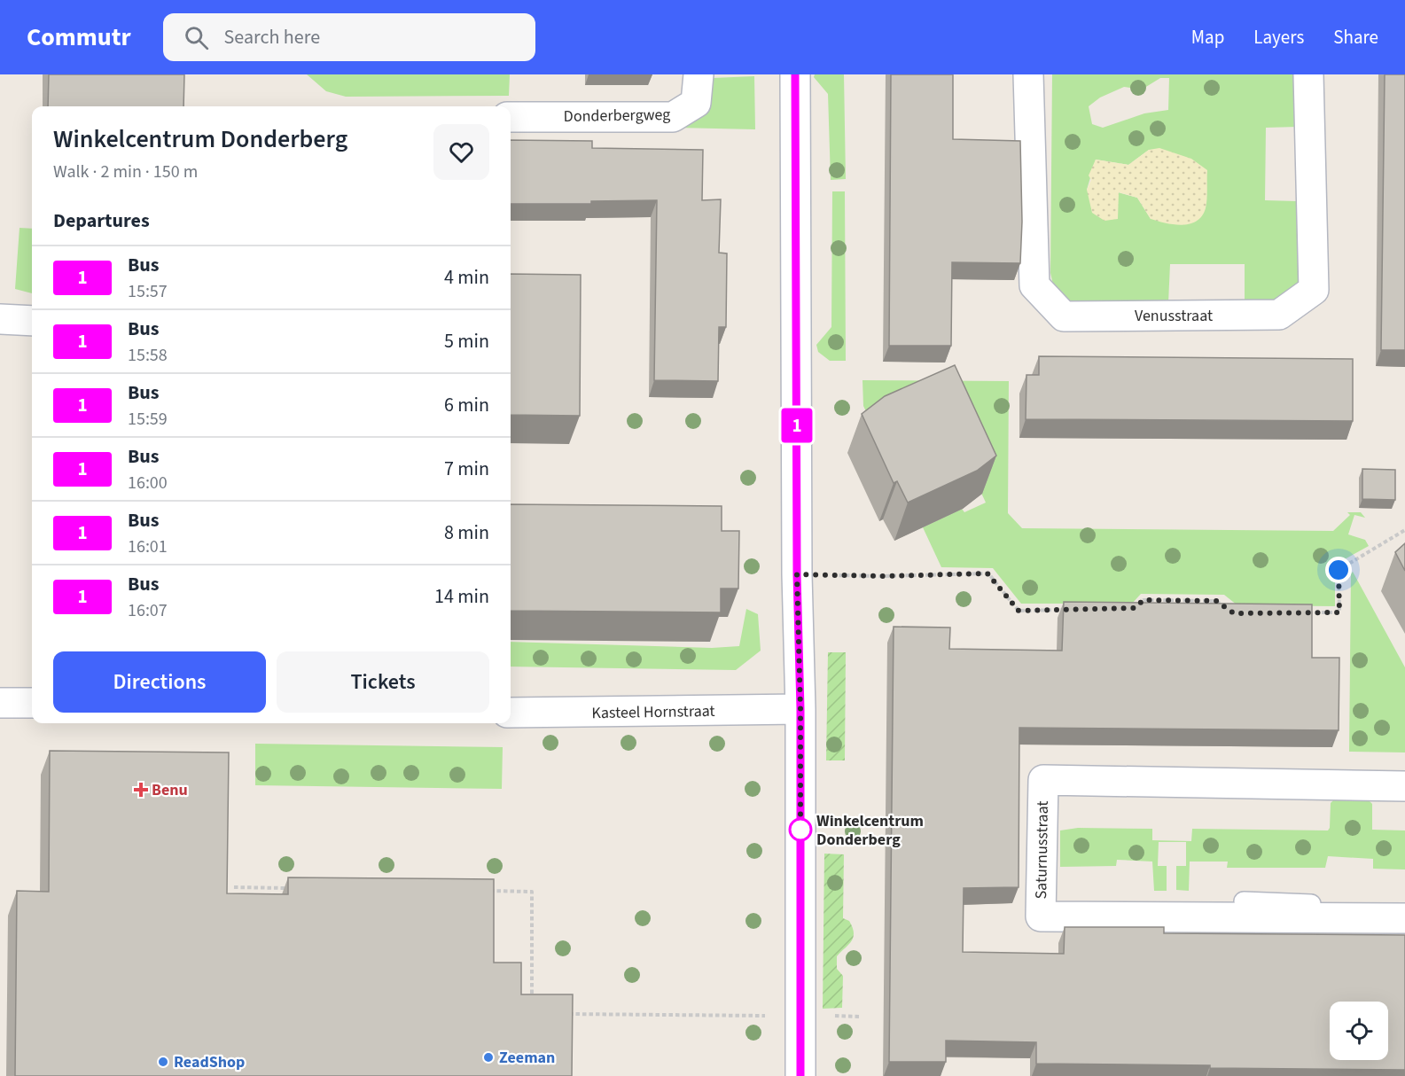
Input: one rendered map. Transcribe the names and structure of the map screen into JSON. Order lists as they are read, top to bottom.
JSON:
{
  "streets": {
    "street": [
      "Donderbergweg",
      "Venusstraat",
      "Kasteel Hornstraat",
      "Saturnusstraat"
    ]
  },
  "places": {
    "health": ["Benu"],
    "other": ["Winkelcentrum Donderberg", "Zeeman", "ReadShop"]
  },
  "lines": ["bus line 1"],
  "page": {
    "header": "Commutr",
    "search": "Search here",
    "nav": ["Map", "Layers", "Share"],
    "on_map": "1",
    "heading": [
      ["Winkelcentrum Donderberg", "Walk · 2 min · 150 m"],
      "Departures"
    ],
    "list": [
      {
        "mark": "1",
        "name": "Bus",
        "note": "15:57",
        "value": "4 min"
      },
      {
        "mark": "1",
        "name": "Bus",
        "note": "15:58",
        "value": "5 min"
      },
      {
        "mark": "1",
        "name": "Bus",
        "note": "15:59",
        "value": "6 min"
      },
      {
        "mark": "1",
        "name": "Bus",
        "note": "16:00",
        "value": "7 min"
      },
      {
        "mark": "1",
        "name": "Bus",
        "note": "16:01",
        "value": "8 min"
      },
      {
        "mark": "1",
        "name": "Bus",
        "note": "16:07",
        "value": "14 min"
      }
    ],
    "buttons": ["Directions", "Tickets"]
  }
}
